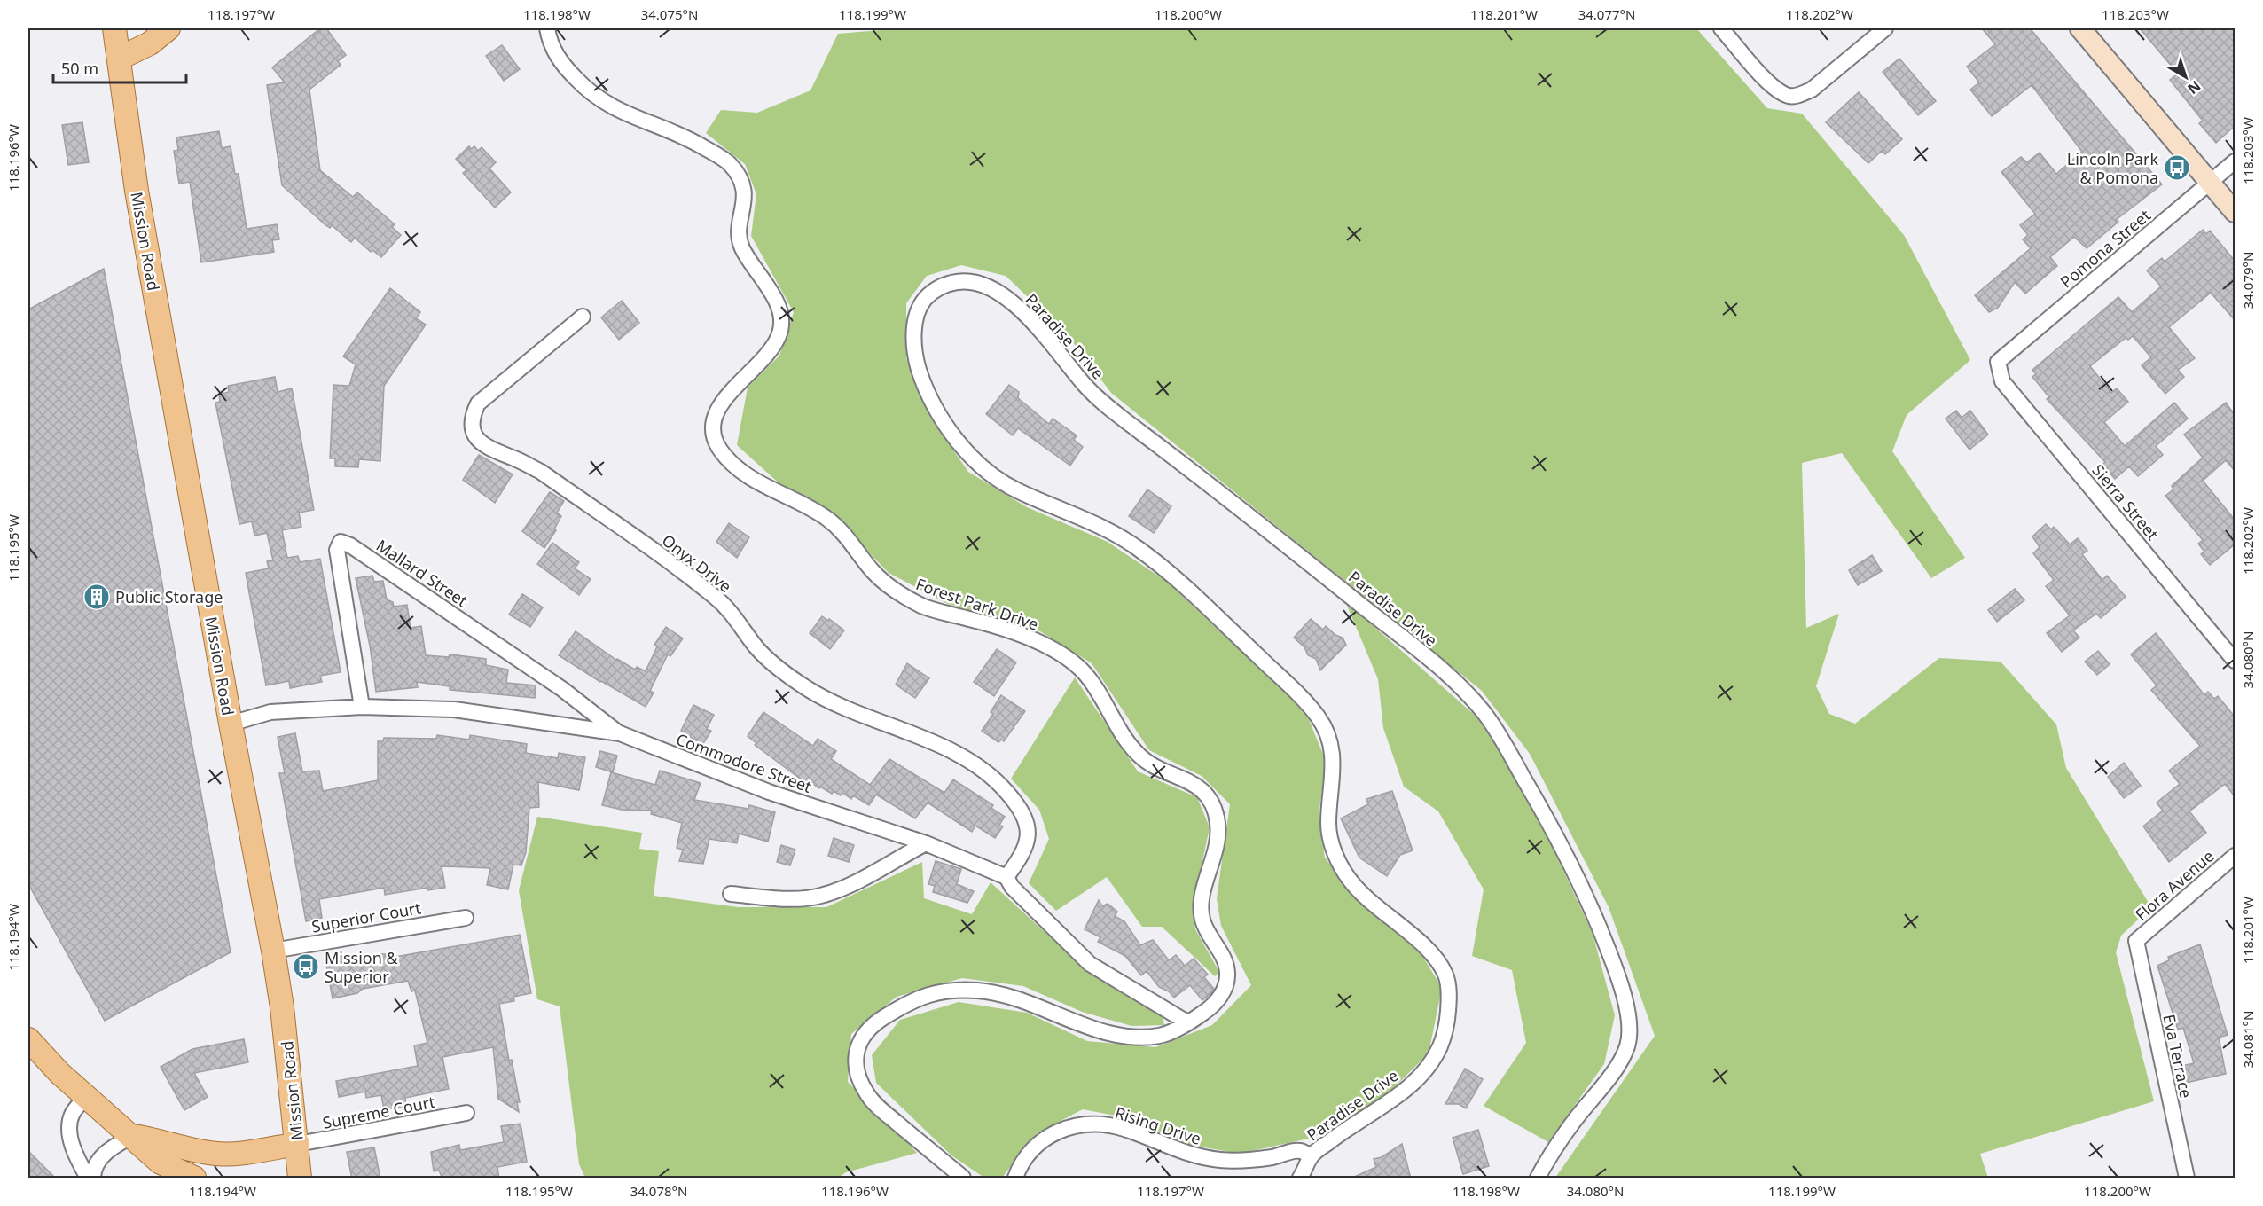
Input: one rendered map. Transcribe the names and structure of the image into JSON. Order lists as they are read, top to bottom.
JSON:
{
  "streets": {
    "main road": ["Mission Road"],
    "street": [
      "Pomona Street",
      "Paradise Drive",
      "Sierra Street",
      "Onyx Drive",
      "Mallard Street",
      "Forest Park Drive",
      "Commodore Street",
      "Flora Avenue",
      "Superior Court",
      "Eva Terrace",
      "Supreme Court",
      "Rising Drive"
    ]
  },
  "crossings": [
    ["Mission Road", "Commodore Street"],
    ["Mission Road", "Superior Court"],
    ["Mission Road", "Supreme Court"],
    ["Pomona Street", "Sierra Street"],
    ["Paradise Drive", "Rising Drive"],
    ["Onyx Drive", "Commodore Street"],
    ["Mallard Street", "Commodore Street"],
    ["Forest Park Drive", "Commodore Street"],
    ["Flora Avenue", "Eva Terrace"]
  ],
  "places": {
    "bus stop": ["Lincoln Park & Pomona", "Mission & Superior"],
    "building": ["Public Storage"]
  },
  "scale_bar": "50 m",
  "north": "bottom right",
  "coordinates": [
    "118.197°W",
    "118.198°W",
    "34.075°N",
    "118.199°W",
    "118.200°W",
    "118.201°W",
    "34.077°N",
    "118.202°W",
    "118.203°W",
    "118.196°W",
    "34.079°N",
    "118.195°W",
    "34.080°N",
    "118.194°W",
    "34.081°N",
    "34.078°N"
  ]
}
